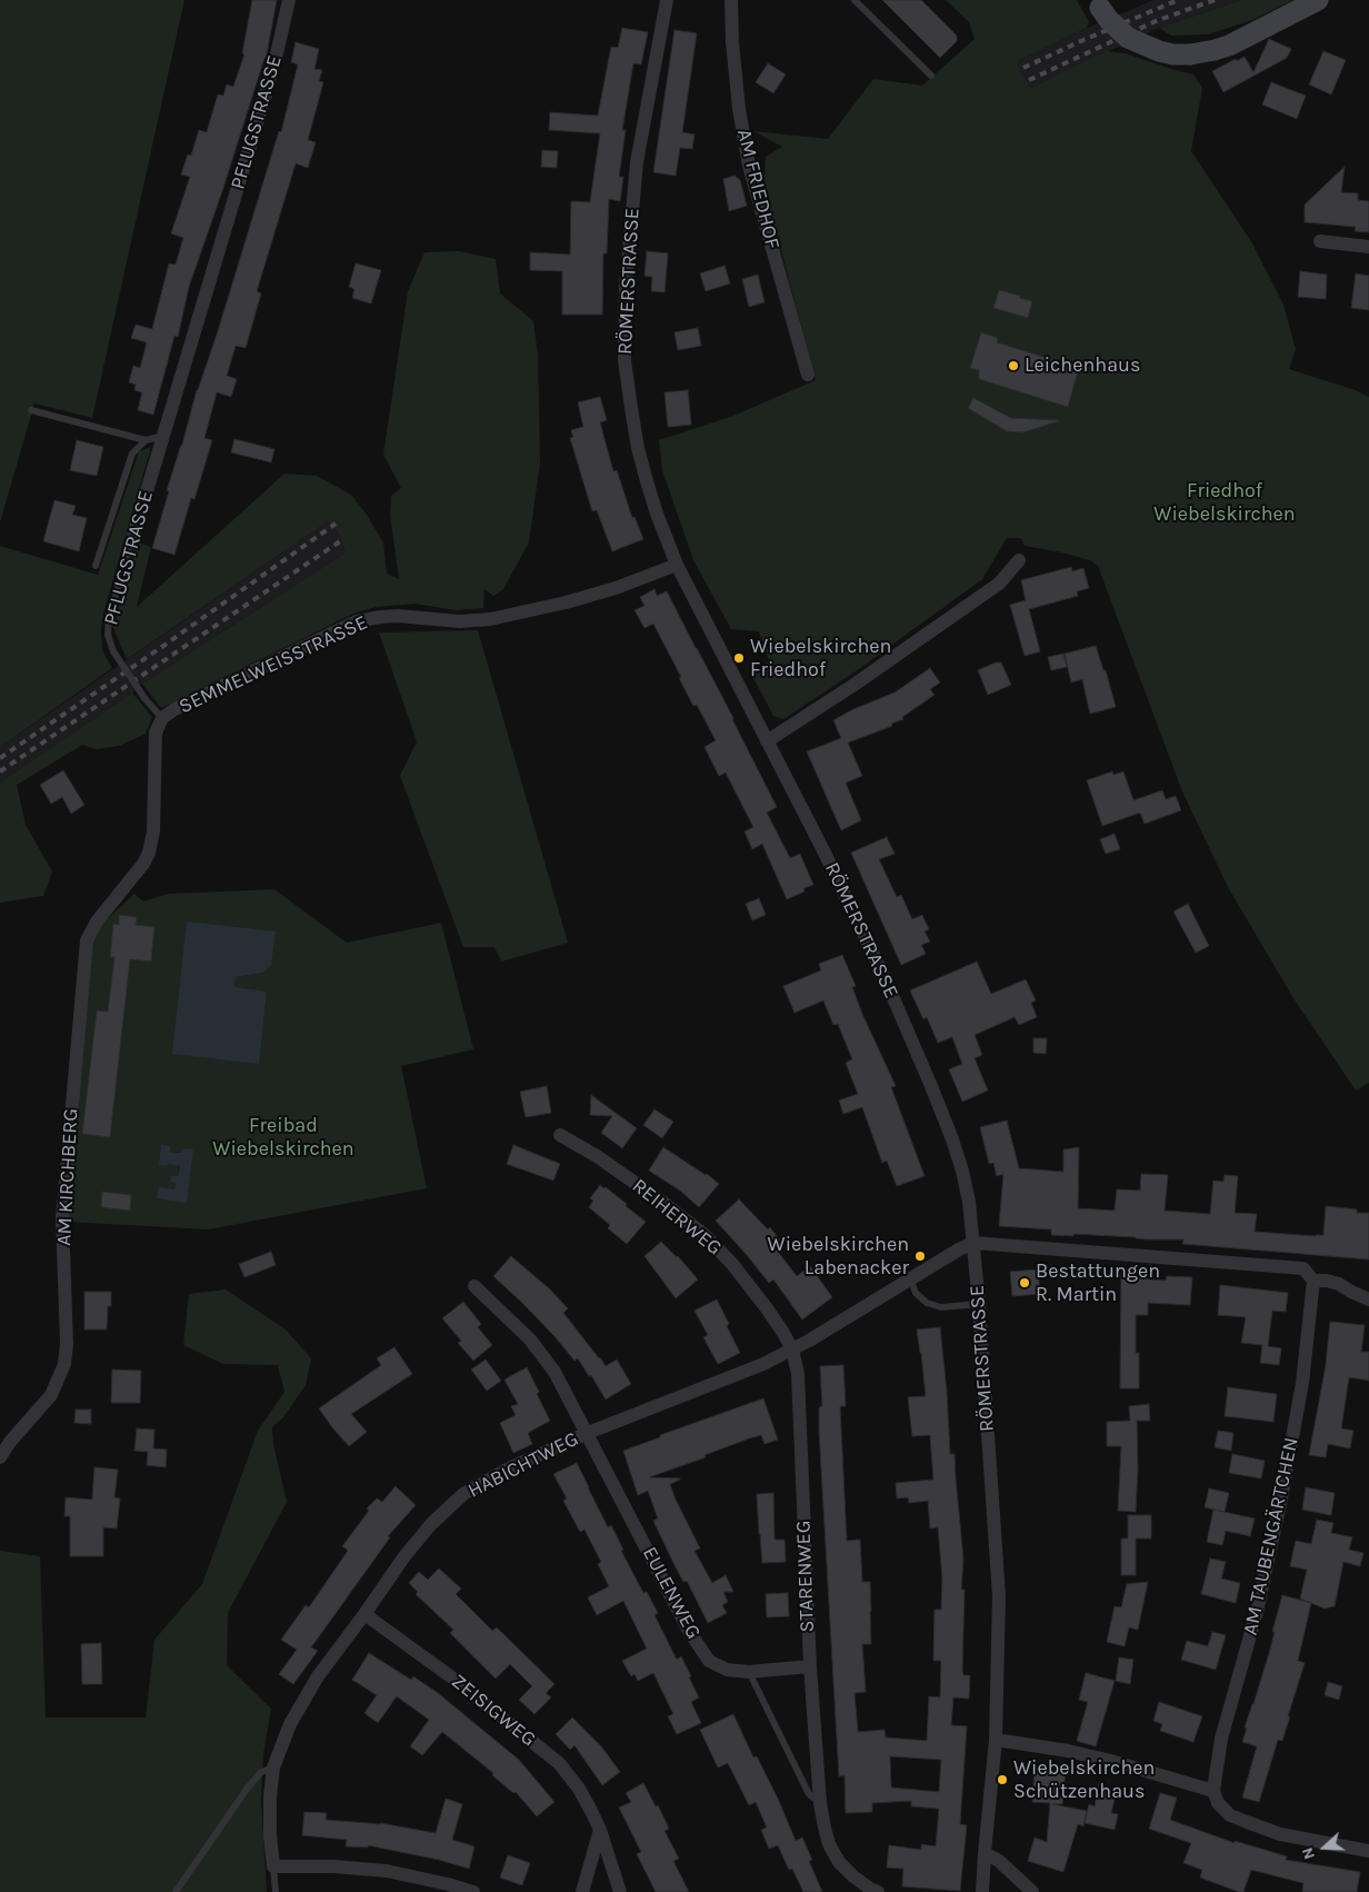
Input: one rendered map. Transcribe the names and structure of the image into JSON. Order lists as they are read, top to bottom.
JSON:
{
  "streets": {
    "street": [
      "PFLUGSTRASSE",
      "AM FRIEDHOF",
      "RÖMERSTRASSE",
      "SEMMELWEISSTRASSE",
      "AM KIRCHBERG",
      "REIHERWEG",
      "HABICHTWEG",
      "AM TAUBENGÄRTCHEN",
      "STARENWEG",
      "EULENWEG",
      "ZEISIGWEG"
    ]
  },
  "crossings": [
    ["PFLUGSTRASSE", "SEMMELWEISSTRASSE"],
    ["PFLUGSTRASSE", "AM KIRCHBERG"],
    ["RÖMERSTRASSE", "SEMMELWEISSTRASSE"],
    ["RÖMERSTRASSE", "HABICHTWEG"],
    ["SEMMELWEISSTRASSE", "AM KIRCHBERG"],
    ["REIHERWEG", "HABICHTWEG"],
    ["REIHERWEG", "STARENWEG"],
    ["HABICHTWEG", "STARENWEG"],
    ["HABICHTWEG", "EULENWEG"],
    ["HABICHTWEG", "ZEISIGWEG"],
    ["STARENWEG", "EULENWEG"]
  ],
  "parks": ["Friedhof Wiebelskirchen", "Freibad Wiebelskirchen"],
  "places": [
    "Leichenhaus",
    "Wiebelskirchen Friedhof",
    "Wiebelskirchen Labenacker",
    "Bestattungen R. Martin",
    "Wiebelskirchen Schützenhaus"
  ],
  "north": "left"
}
